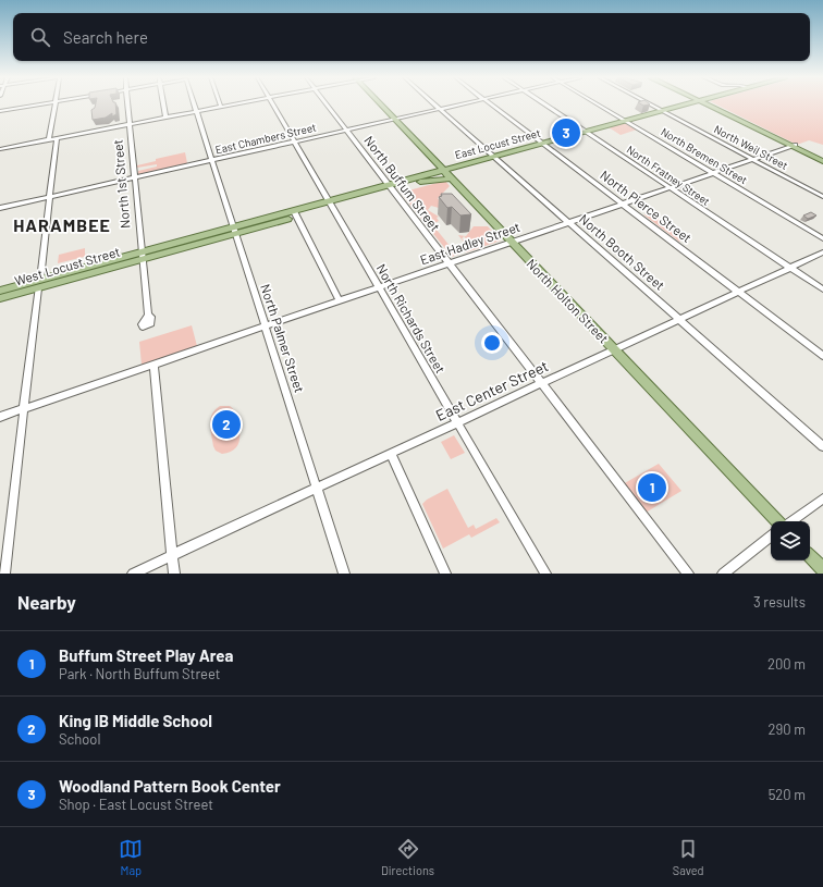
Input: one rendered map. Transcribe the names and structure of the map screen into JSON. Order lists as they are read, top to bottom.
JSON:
{
  "streets": {
    "main road": ["East Locust Street", "West Locust Street", "North Holton Street"],
    "street": [
      "East Chambers Street",
      "North Weil Street",
      "North Bremen Street",
      "North Fratney Street",
      "North 1st Street",
      "North Buffum Street",
      "North Pierce Street",
      "East Hadley Street",
      "North Booth Street",
      "North Richards Street",
      "North Palmer Street",
      "East Center Street"
    ]
  },
  "crossings": [
    ["East Chambers Street", "North 1st Street"],
    ["East Chambers Street", "North Buffum Street"],
    ["East Chambers Street", "North Booth Street"],
    ["East Chambers Street", "North Holton Street"],
    ["East Chambers Street", "North Richards Street"],
    ["East Chambers Street", "North Palmer Street"],
    ["East Locust Street", "North Weil Street"],
    ["East Locust Street", "North Bremen Street"],
    ["East Locust Street", "North Fratney Street"],
    ["East Locust Street", "North 1st Street"],
    ["East Locust Street", "North Buffum Street"],
    ["East Locust Street", "North Pierce Street"],
    ["East Locust Street", "North Booth Street"],
    ["East Locust Street", "West Locust Street"],
    ["East Locust Street", "North Holton Street"],
    ["East Locust Street", "North Richards Street"],
    ["East Locust Street", "North Palmer Street"],
    ["North Weil Street", "East Hadley Street"],
    ["North Bremen Street", "East Hadley Street"],
    ["North Fratney Street", "East Hadley Street"],
    ["North Fratney Street", "East Center Street"],
    ["North 1st Street", "West Locust Street"],
    ["North Buffum Street", "East Hadley Street"],
    ["North Buffum Street", "East Center Street"],
    ["North Pierce Street", "East Hadley Street"],
    ["North Pierce Street", "East Center Street"],
    ["East Hadley Street", "North Booth Street"],
    ["East Hadley Street", "North Holton Street"],
    ["East Hadley Street", "North Richards Street"],
    ["East Hadley Street", "North Palmer Street"],
    ["North Booth Street", "East Center Street"],
    ["North Holton Street", "East Center Street"],
    ["North Richards Street", "East Center Street"],
    ["North Palmer Street", "East Center Street"]
  ],
  "districts": ["HARAMBEE"],
  "page": {
    "search": "Search here",
    "pins": ["3", "2", "1"],
    "heading": ["Nearby", "3 results"],
    "list": [
      {
        "mark": "1",
        "name": "Buffum Street Play Area",
        "note": "Park · North Buffum Street",
        "value": "200 m"
      },
      {
        "mark": "2",
        "name": "King IB Middle School",
        "note": "School",
        "value": "290 m"
      },
      {
        "mark": "3",
        "name": "Woodland Pattern Book Center",
        "note": "Shop · East Locust Street",
        "value": "520 m"
      }
    ],
    "nav": ["Map", "Directions", "Saved"]
  }
}
